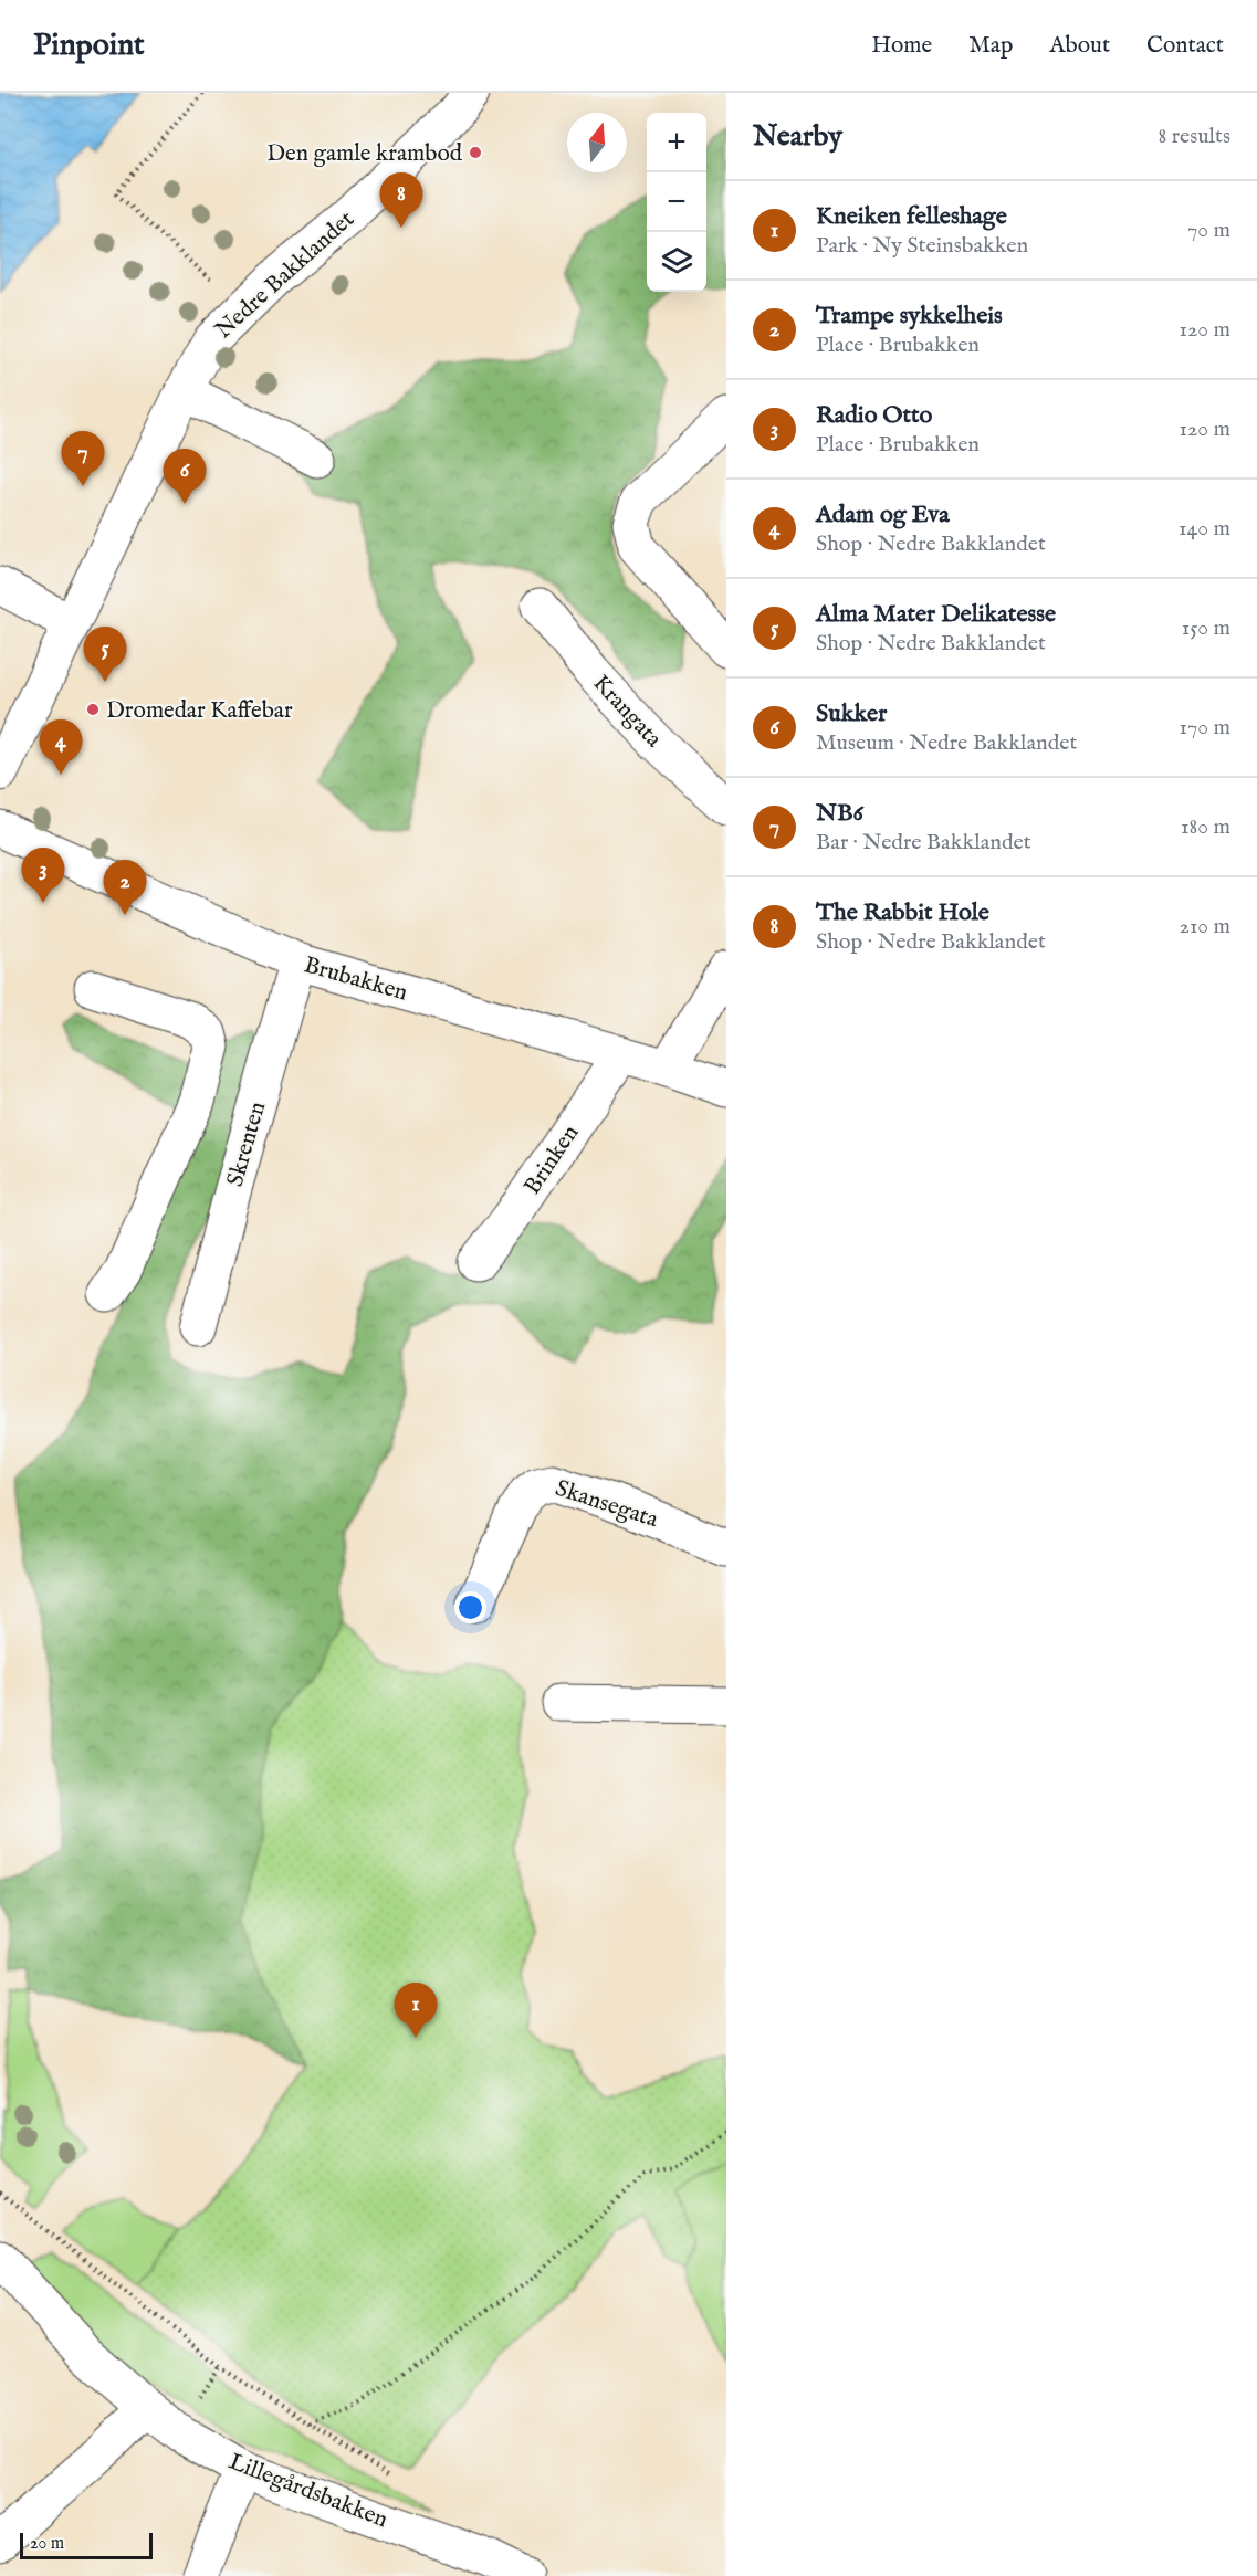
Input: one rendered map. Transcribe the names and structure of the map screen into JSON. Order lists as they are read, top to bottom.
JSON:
{
  "streets": {
    "street": [
      "Nedre Bakklandet",
      "Krangata",
      "Brubakken",
      "Skrenten",
      "Brinken",
      "Skansegata",
      "Lillegårdsbakken"
    ]
  },
  "crossings": [
    ["Brubakken", "Skrenten"],
    ["Brubakken", "Brinken"]
  ],
  "places": ["Den gamle krambod", "Dromedar Kaffebar"],
  "scale_bar": "20 m",
  "north": "top",
  "page": {
    "header": "Pinpoint",
    "nav": [
      "Home",
      "Map",
      "About",
      "Contact"
    ],
    "heading": ["Nearby", "8 results"],
    "map_buttons": ["+", "−"],
    "pins": [
      "8",
      "7",
      "6",
      "5",
      "4",
      "3",
      "2",
      "1"
    ],
    "list": [
      {
        "mark": "1",
        "name": "Kneiken felleshage",
        "note": "Park · Ny Steinsbakken",
        "value": "70 m"
      },
      {
        "mark": "2",
        "name": "Trampe sykkelheis",
        "note": "Place · Brubakken",
        "value": "120 m"
      },
      {
        "mark": "3",
        "name": "Radio Otto",
        "note": "Place · Brubakken",
        "value": "120 m"
      },
      {
        "mark": "4",
        "name": "Adam og Eva",
        "note": "Shop · Nedre Bakklandet",
        "value": "140 m"
      },
      {
        "mark": "5",
        "name": "Alma Mater Delikatesse",
        "note": "Shop · Nedre Bakklandet",
        "value": "150 m"
      },
      {
        "mark": "6",
        "name": "Sukker",
        "note": "Museum · Nedre Bakklandet",
        "value": "170 m"
      },
      {
        "mark": "7",
        "name": "NB6",
        "note": "Bar · Nedre Bakklandet",
        "value": "180 m"
      },
      {
        "mark": "8",
        "name": "The Rabbit Hole",
        "note": "Shop · Nedre Bakklandet",
        "value": "210 m"
      }
    ],
    "scale": "20 m"
  }
}
